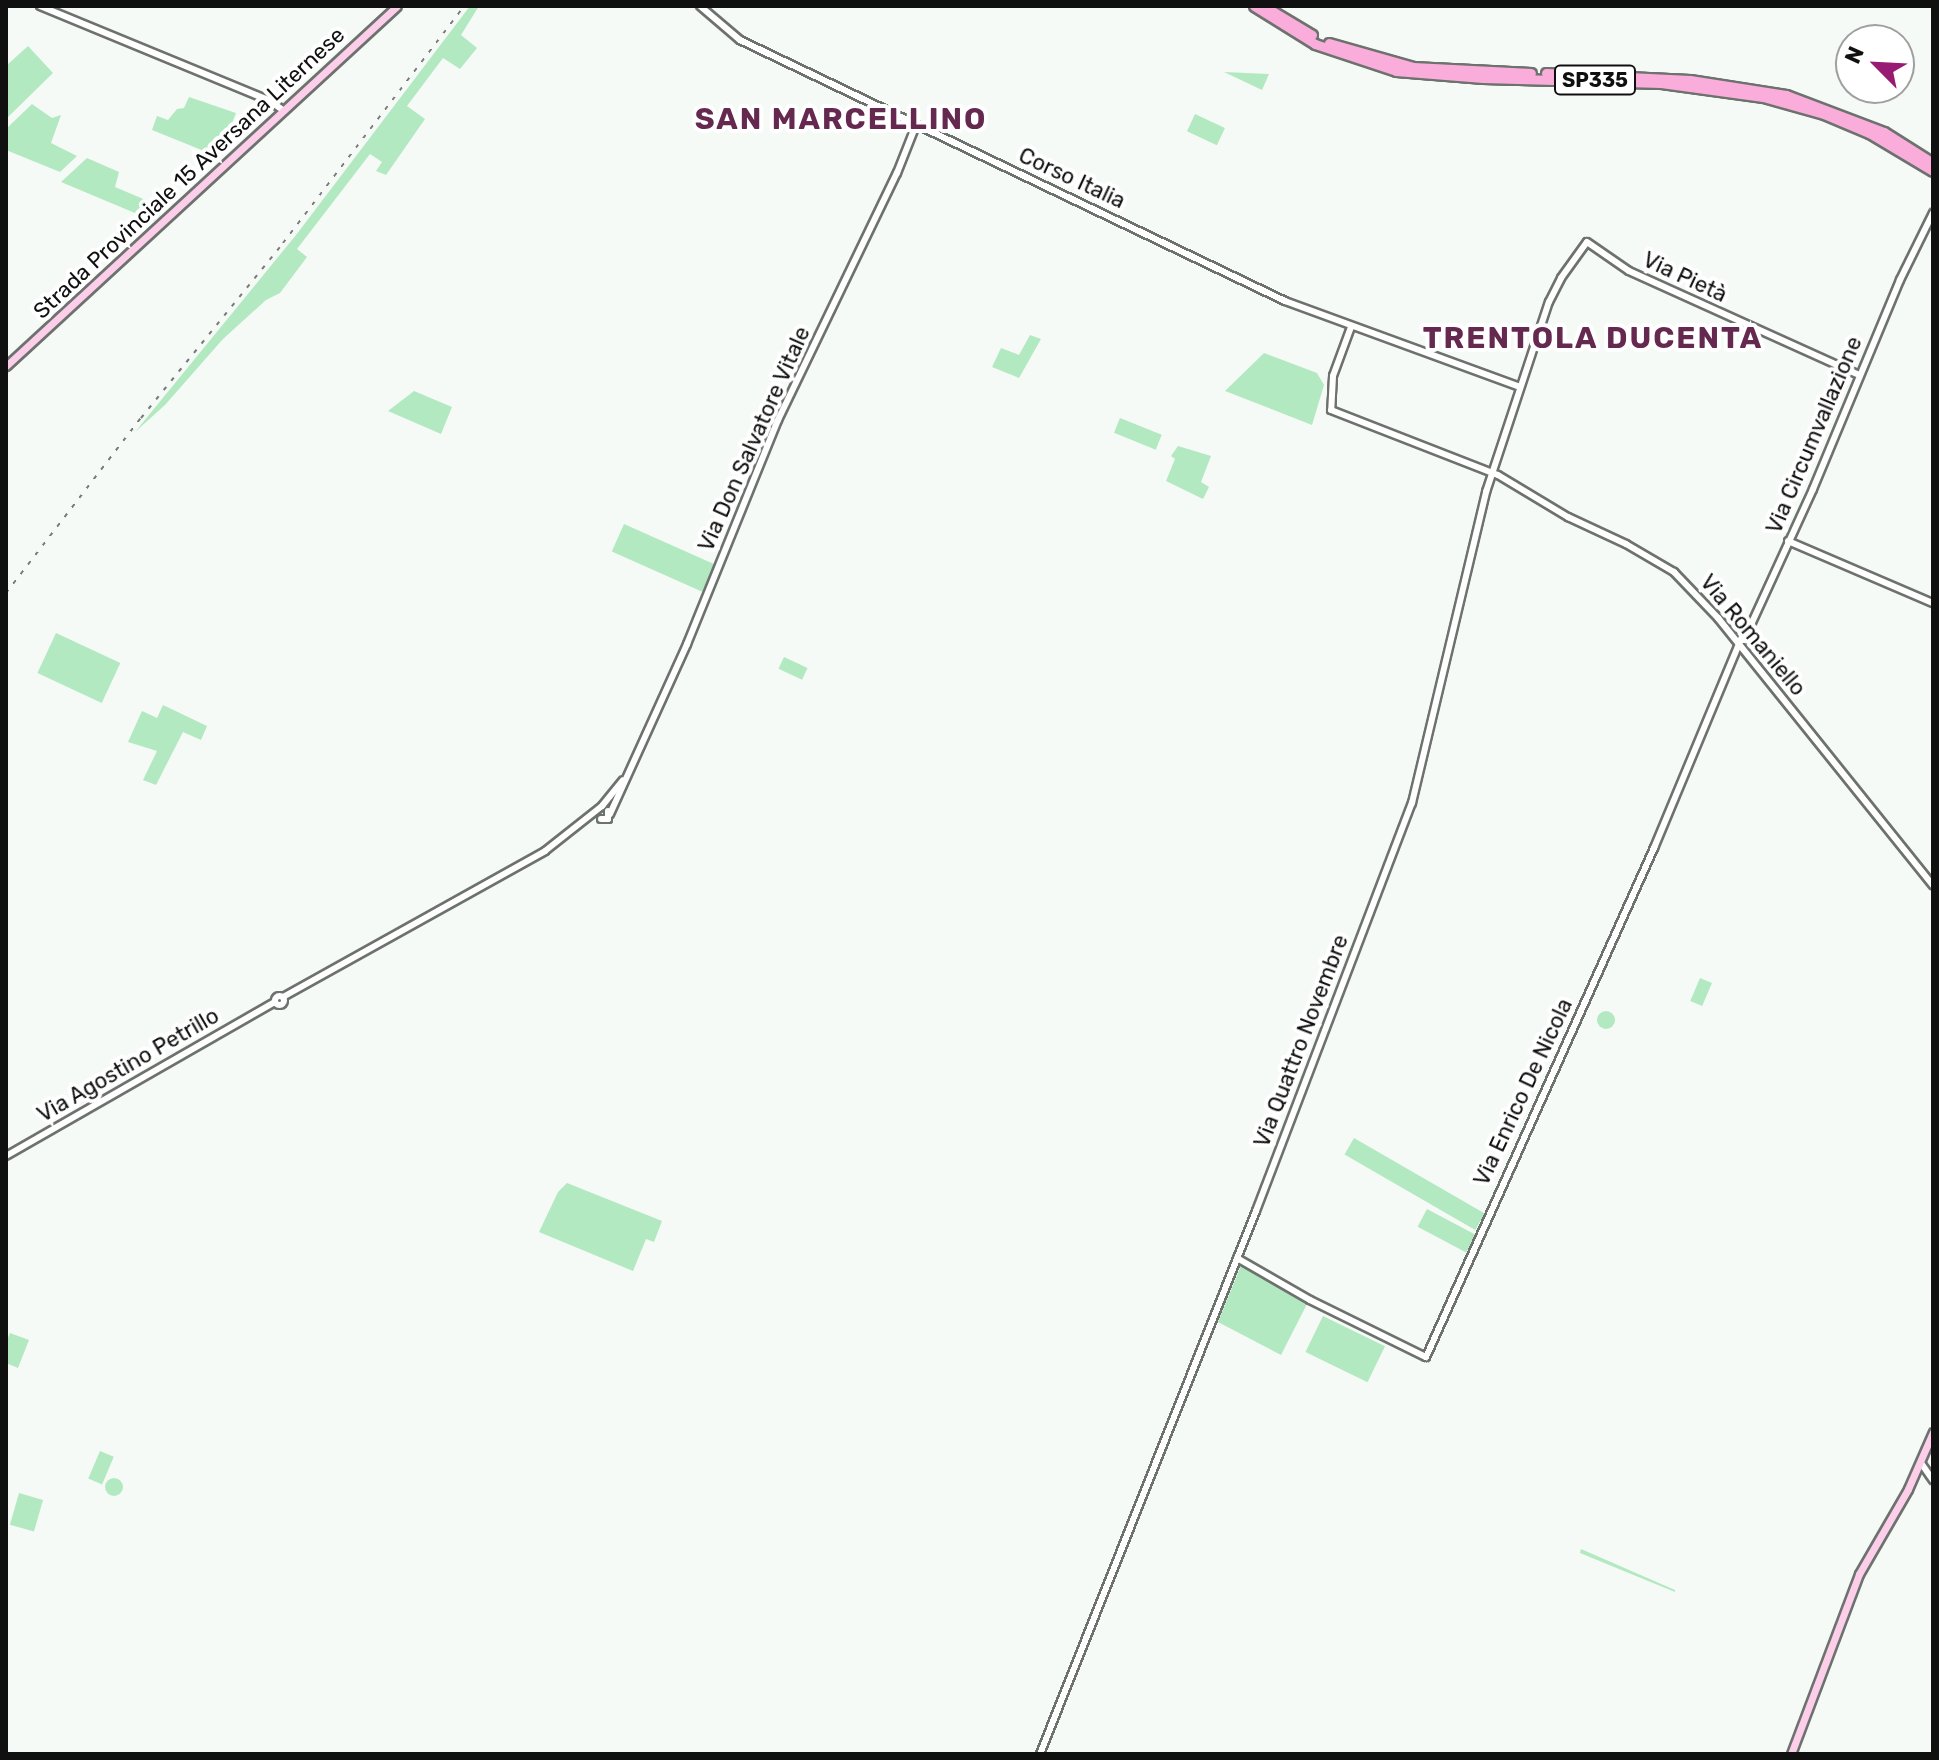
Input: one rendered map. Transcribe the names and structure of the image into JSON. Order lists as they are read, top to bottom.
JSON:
{
  "streets": {
    "highway": ["SP335"],
    "main road": ["Strada Provinciale 15 Aversana Liternese"],
    "street": [
      "Corso Italia",
      "Via Pietà",
      "Via Circumvallazione",
      "Via Don Salvatore Vitale",
      "Via Romaniello",
      "Via Quattro Novembre",
      "Via Agostino Petrillo",
      "Via Enrico De Nicola"
    ]
  },
  "crossings": [
    ["Corso Italia", "Via Don Salvatore Vitale"],
    ["Corso Italia", "Via Romaniello"],
    ["Corso Italia", "Via Quattro Novembre"],
    ["Via Pietà", "Via Circumvallazione"],
    ["Via Pietà", "Via Quattro Novembre"],
    ["Via Circumvallazione", "Via Romaniello"],
    ["Via Circumvallazione", "Via Enrico De Nicola"],
    ["Via Don Salvatore Vitale", "Via Agostino Petrillo"],
    ["Via Romaniello", "Via Quattro Novembre"],
    ["Via Romaniello", "Via Enrico De Nicola"],
    ["Via Quattro Novembre", "Via Enrico De Nicola"]
  ],
  "districts": ["SAN MARCELLINO", "TRENTOLA DUCENTA"],
  "north": "top left"
}
